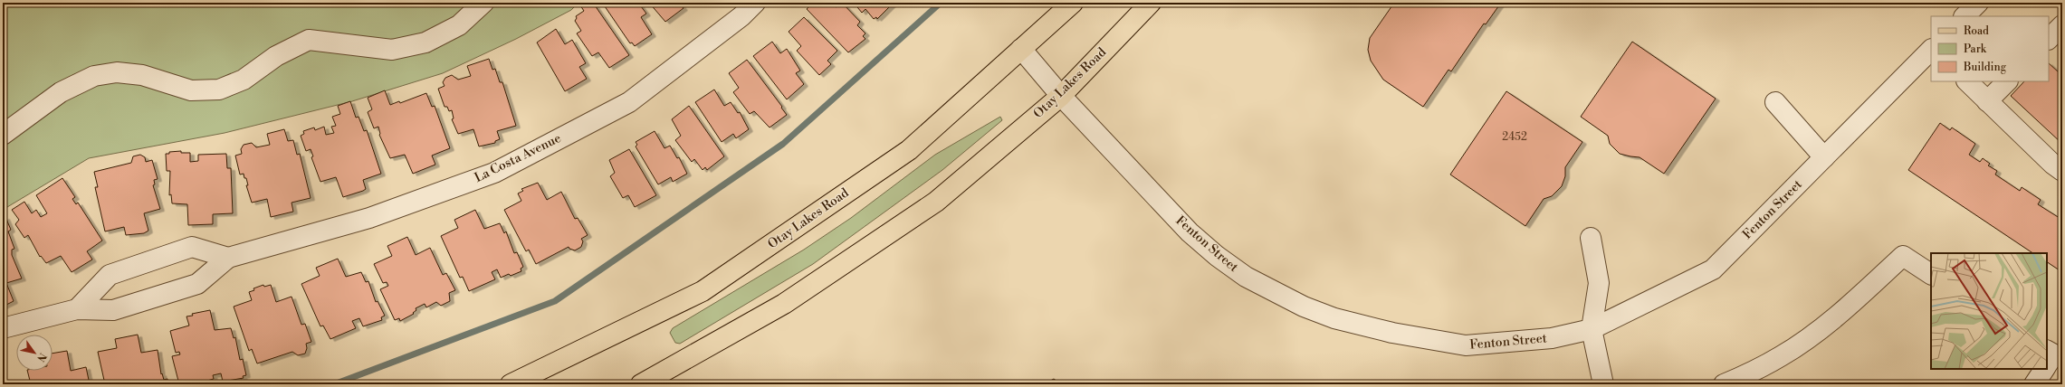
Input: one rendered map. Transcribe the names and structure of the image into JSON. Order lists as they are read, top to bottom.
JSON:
{
  "streets": {
    "main road": ["Otay Lakes Road"],
    "street": ["La Costa Avenue", "Fenton Street"]
  },
  "crossings": [
    ["Otay Lakes Road", "Fenton Street"]
  ],
  "house_numbers": ["2452"],
  "legend": ["Road", "Park", "Building"],
  "north": "bottom right"
}
